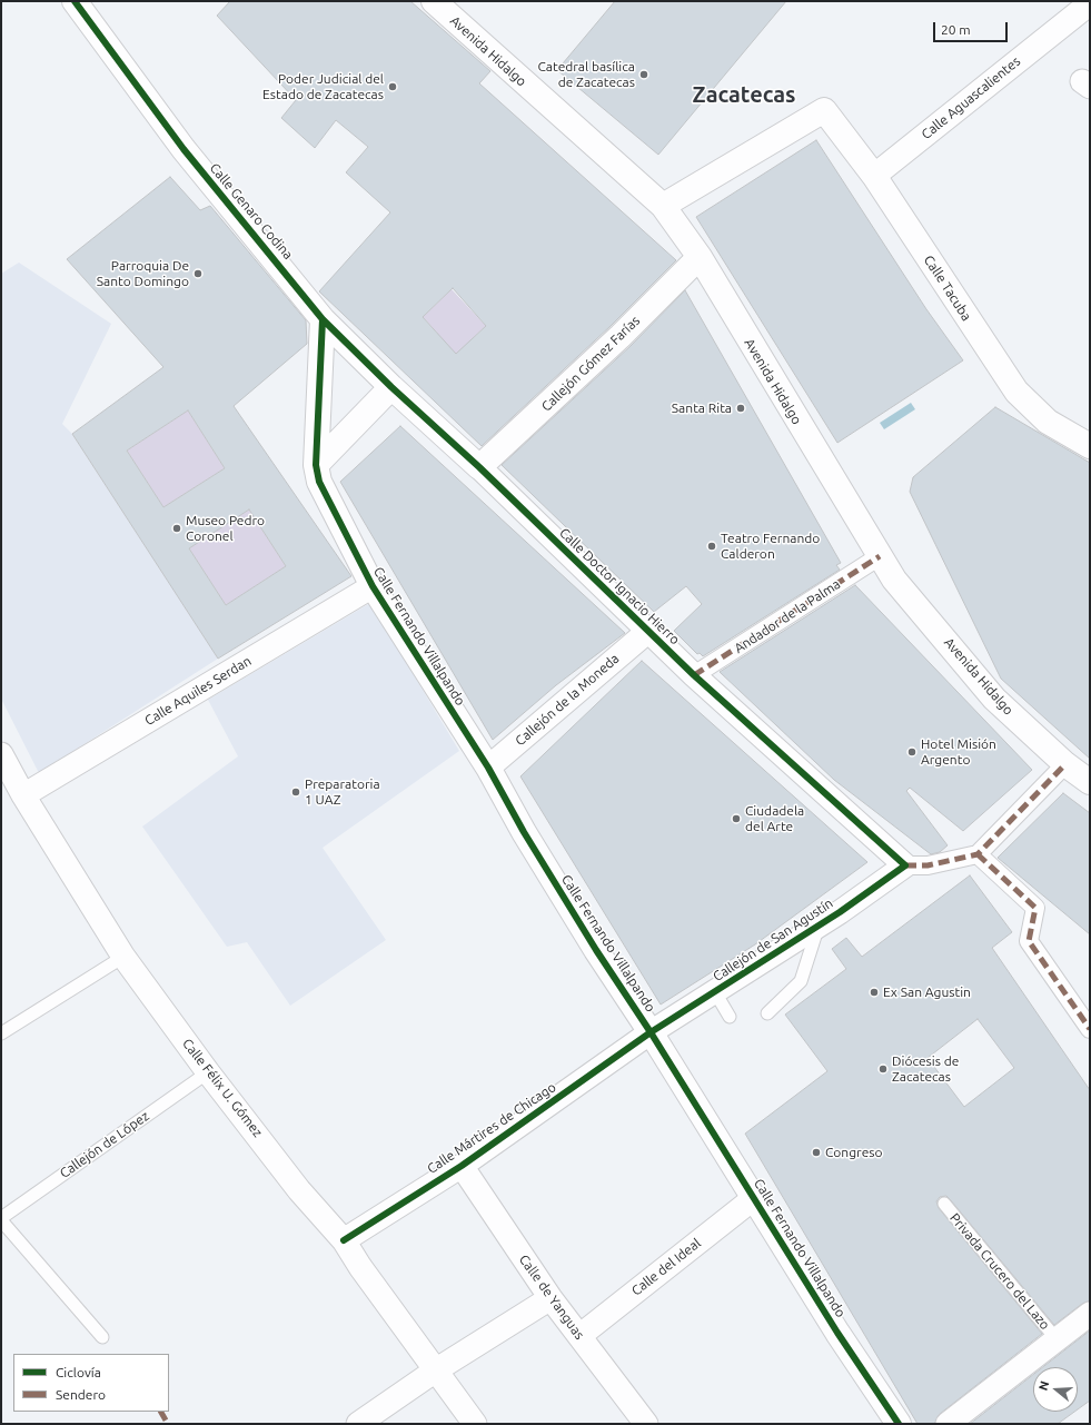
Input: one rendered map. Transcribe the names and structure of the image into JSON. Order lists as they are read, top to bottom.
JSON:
{
  "streets": {
    "street": [
      "Avenida Hidalgo",
      "Calle Aguascalientes",
      "Calle Genaro Codina",
      "Calle Tacuba",
      "Callejón Gómez Farías",
      "Calle Doctor Ignacio Hierro",
      "Andador de la Palma",
      "Calle Fernando Villalpando",
      "Calle Aquiles Serdan",
      "Callejón de la Moneda",
      "Callejón de San Agustín",
      "Calle Félix U. Gómez",
      "Calle Mártires de Chicago",
      "Calle del Ideal",
      "Calle de Yanguas"
    ],
    "lane": ["Callejón de López", "Privada Crucero del Lazo"]
  },
  "crossings": [
    ["Avenida Hidalgo", "Calle Tacuba"],
    ["Avenida Hidalgo", "Callejón Gómez Farías"],
    ["Avenida Hidalgo", "Andador de la Palma"],
    ["Calle Aguascalientes", "Calle Tacuba"],
    ["Calle Genaro Codina", "Calle Doctor Ignacio Hierro"],
    ["Callejón Gómez Farías", "Calle Doctor Ignacio Hierro"],
    ["Calle Doctor Ignacio Hierro", "Andador de la Palma"],
    ["Calle Doctor Ignacio Hierro", "Callejón de la Moneda"],
    ["Calle Doctor Ignacio Hierro", "Callejón de San Agustín"],
    ["Calle Fernando Villalpando", "Calle Aquiles Serdan"],
    ["Calle Fernando Villalpando", "Callejón de la Moneda"],
    ["Calle Fernando Villalpando", "Callejón de San Agustín"],
    ["Calle Fernando Villalpando", "Calle Mártires de Chicago"],
    ["Calle Fernando Villalpando", "Calle del Ideal"],
    ["Calle Aquiles Serdan", "Calle Félix U. Gómez"],
    ["Callejón de San Agustín", "Calle Mártires de Chicago"],
    ["Calle Félix U. Gómez", "Calle Mártires de Chicago"],
    ["Calle Félix U. Gómez", "Callejón de López"],
    ["Calle Mártires de Chicago", "Calle de Yanguas"],
    ["Calle del Ideal", "Calle de Yanguas"]
  ],
  "districts": ["Zacatecas"],
  "places": [
    "Catedral basílica de Zacatecas",
    "Poder Judicial del Estado de Zacatecas",
    "Parroquia De Santo Domingo",
    "Santa Rita",
    "Museo Pedro Coronel",
    "Teatro Fernando Calderon",
    "Hotel Misión Argento",
    "Preparatoria 1 UAZ",
    "Ciudadela del Arte",
    "Ex San Agustin",
    "Diócesis de Zacatecas",
    "Congreso"
  ],
  "legend": ["Ciclovía", "Sendero"],
  "scale_bar": "20 m",
  "north": "left"
}
